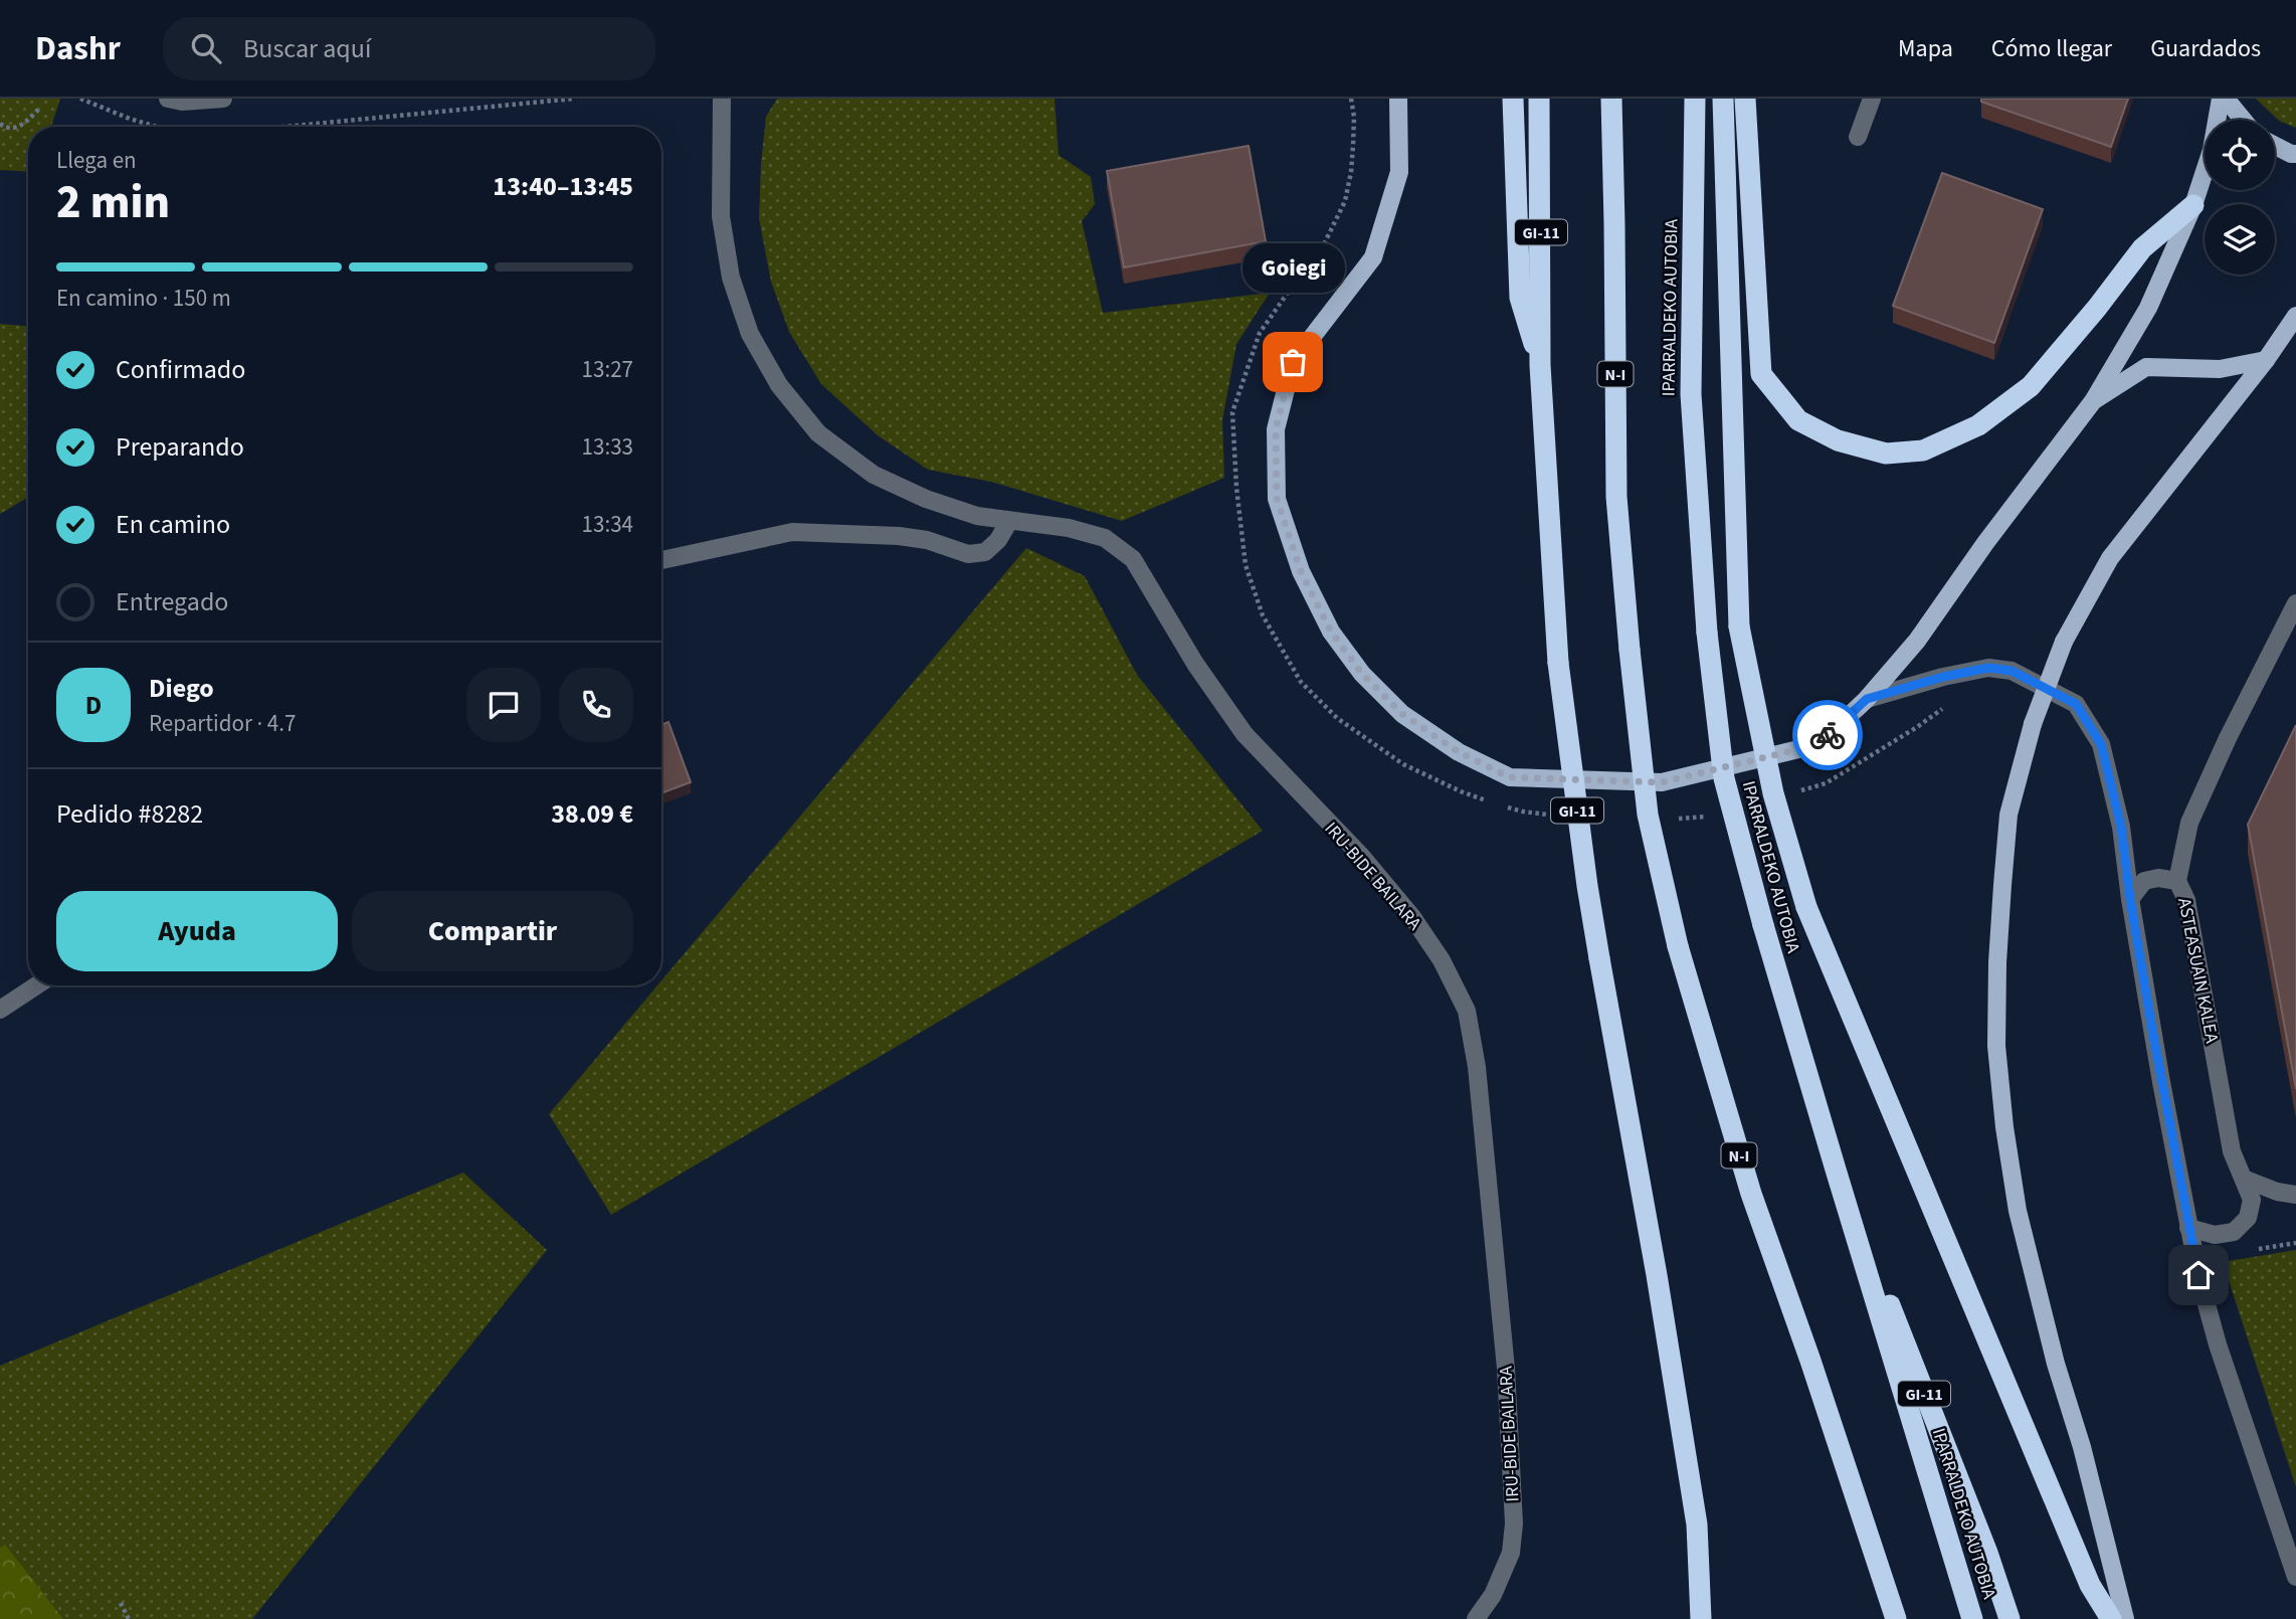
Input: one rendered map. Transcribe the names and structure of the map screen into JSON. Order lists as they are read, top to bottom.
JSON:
{
  "streets": {
    "highway": ["GI-11", "IPARRALDEKO AUTOBIA", "N-I"],
    "street": ["IRU-BIDE BAILARA", "ASTEASUAIN KALEA"]
  },
  "crossings": [
    ["GI-11", "IPARRALDEKO AUTOBIA"]
  ],
  "places": ["Goiegi"],
  "page": {
    "header": "Dashr",
    "search": "Buscar aquí",
    "nav": ["Mapa", "Cómo llegar", "Guardados"],
    "heading": ["2 min", "Llega en", "13:40–13:45"],
    "panel": [
      "Diego",
      "Repartidor · 4.7",
      "Pedido #8282",
      "38.09 €"
    ],
    "bubble": "Goiegi",
    "bar": "En camino · 150 m",
    "list": [
      ["Confirmado", "13:27"],
      ["Preparando", "13:33"],
      ["En camino", "13:34"],
      "Entregado"
    ],
    "round": "D",
    "buttons": ["Ayuda", "Compartir"]
  }
}
